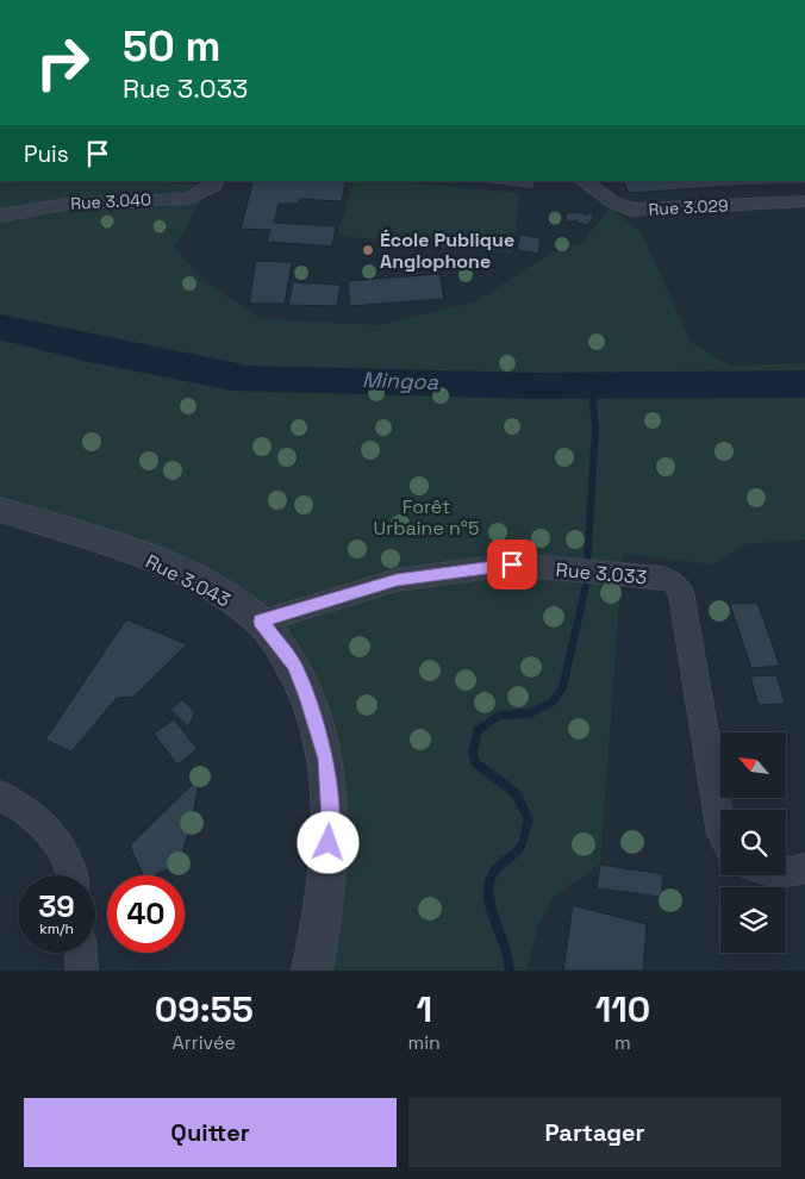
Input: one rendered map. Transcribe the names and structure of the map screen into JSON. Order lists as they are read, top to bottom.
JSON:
{
  "streets": {
    "street": [
      "Rue 3.040",
      "Rue 3.029",
      "Rue 3.033",
      "Rue 3.043"
    ]
  },
  "crossings": [
    ["Rue 3.033", "Rue 3.043"]
  ],
  "water": ["Mingoa"],
  "parks": ["Forêt Urbaine n°5"],
  "places": ["École Publique Anglophone"],
  "north": "top left",
  "page": {
    "turn": ["50 m", "Rue 3.033"],
    "then": "Puis",
    "speed": "39 km/h",
    "limit": "40",
    "eta": [
      "09:55",
      "Arrivée",
      "1",
      "min",
      "110",
      "m"
    ],
    "buttons": ["Quitter", "Partager"]
  }
}
